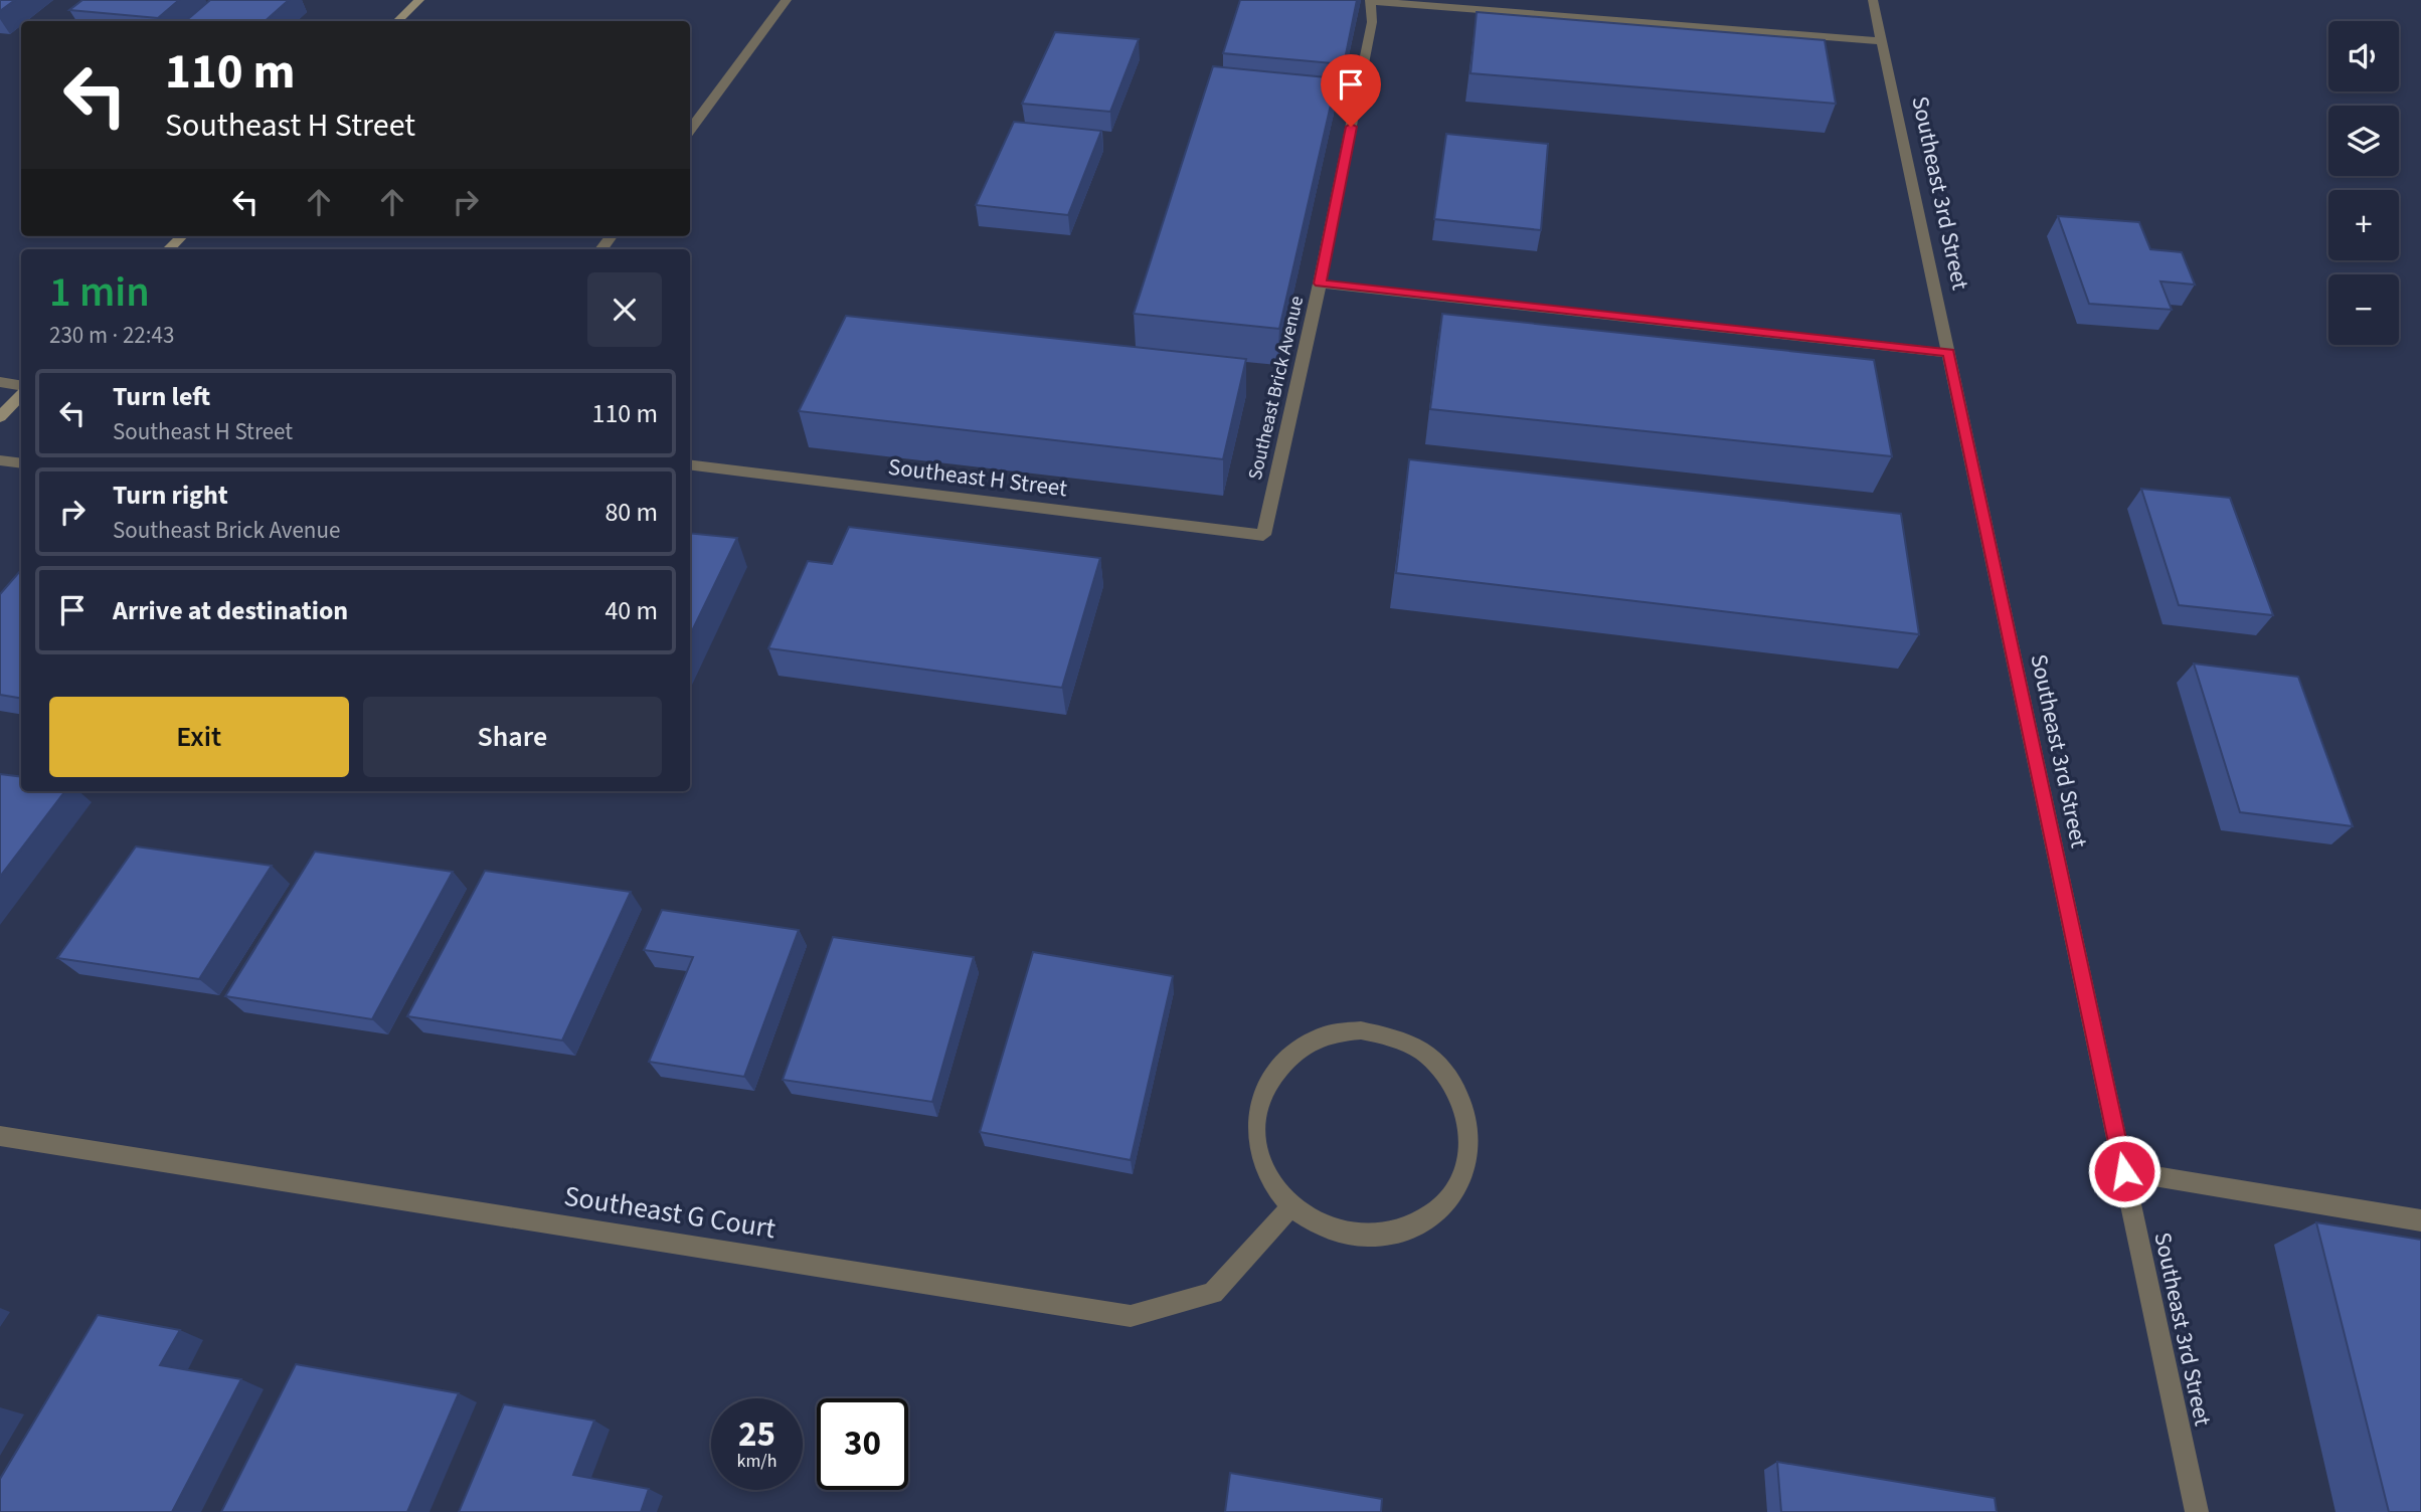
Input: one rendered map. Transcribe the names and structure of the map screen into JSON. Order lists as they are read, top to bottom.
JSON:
{
  "streets": {
    "street": [
      "Southeast 3rd Street",
      "Southeast Brick Avenue",
      "Southeast H Street",
      "Southeast G Court"
    ]
  },
  "crossings": [
    ["Southeast Brick Avenue", "Southeast H Street"]
  ],
  "page": {
    "map_buttons": ["+", "−"],
    "turn": ["110 m", "Southeast H Street"],
    "heading": ["1 min", "230 m · 22:43"],
    "list": [
      {
        "name": "Turn left",
        "note": "Southeast H Street",
        "value": "110 m"
      },
      {
        "name": "Turn right",
        "note": "Southeast Brick Avenue",
        "value": "80 m"
      },
      {
        "name": "Arrive at destination",
        "value": "40 m"
      }
    ],
    "buttons": ["Exit", "Share"],
    "speed": "25 km/h",
    "limit": "30"
  }
}
